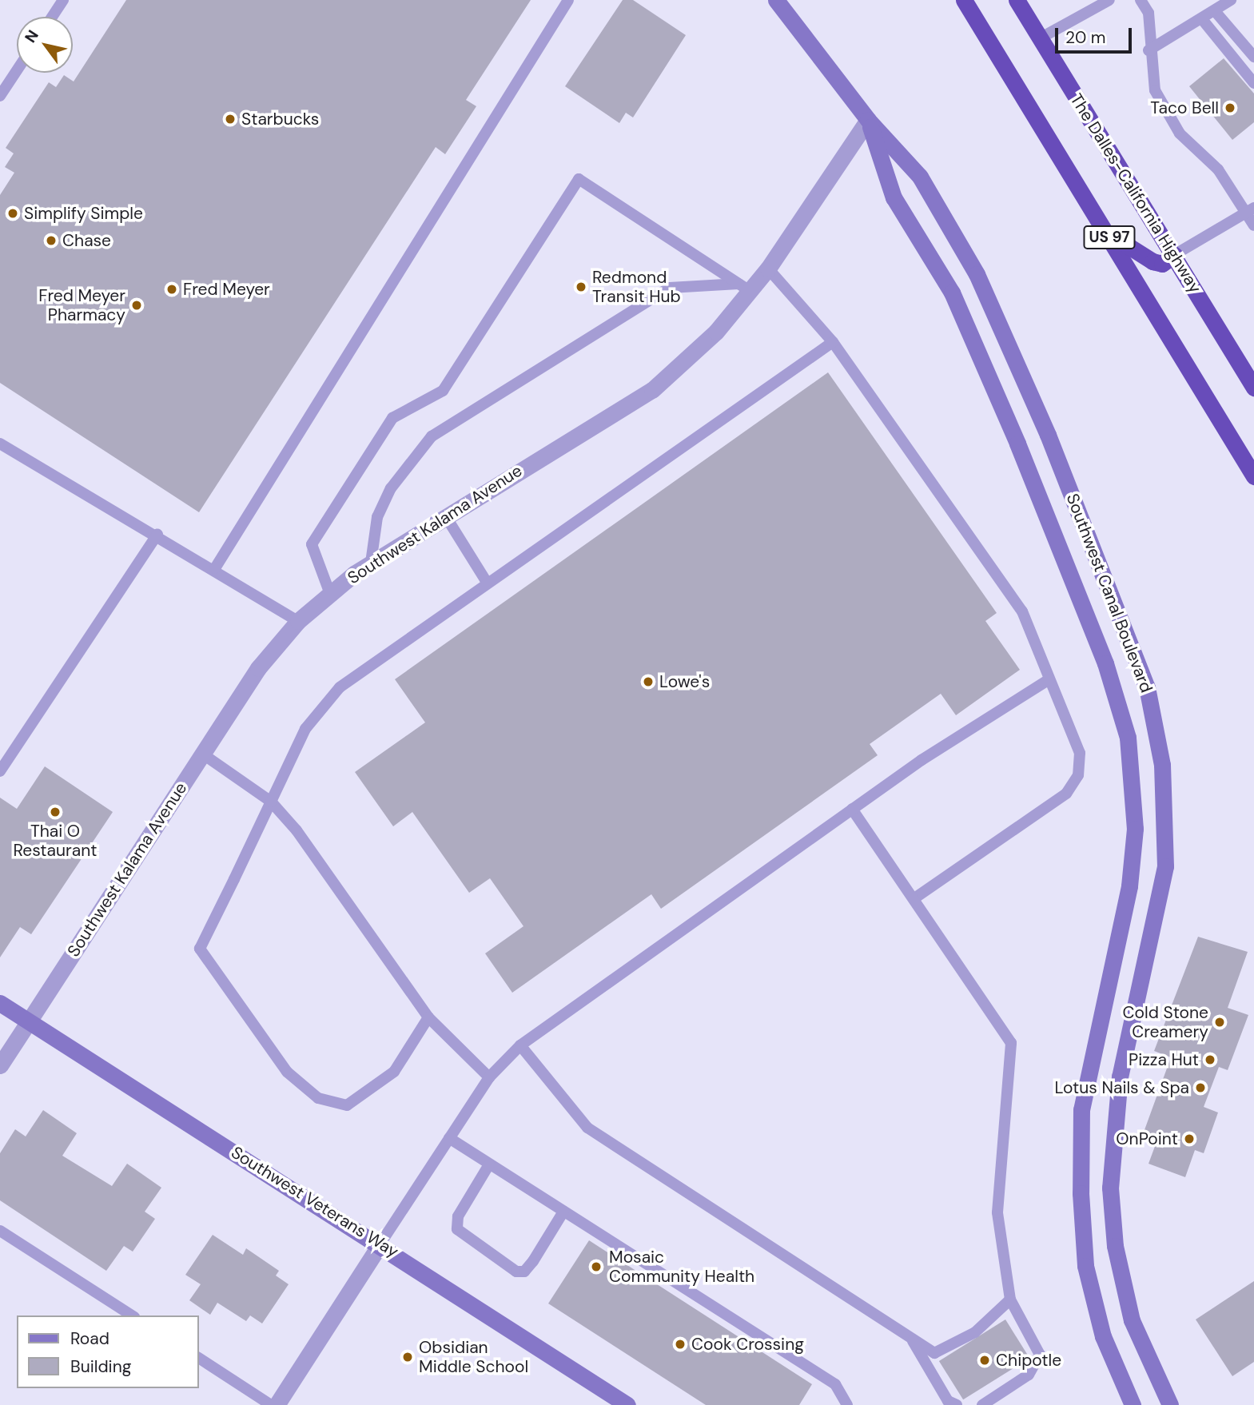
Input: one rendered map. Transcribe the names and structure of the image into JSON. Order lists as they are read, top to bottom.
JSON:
{
  "streets": {
    "highway": ["The Dalles-California Highway", "US 97"],
    "main road": ["Southwest Canal Boulevard", "Southwest Veterans Way"],
    "street": ["Southwest Kalama Avenue"]
  },
  "crossings": [
    ["Southwest Kalama Avenue", "Southwest Canal Boulevard"],
    ["Southwest Kalama Avenue", "Southwest Veterans Way"]
  ],
  "places": [
    "Taco Bell",
    "Starbucks",
    "Simplify Simple",
    "Chase",
    "Redmond Transit Hub",
    "Fred Meyer",
    "Fred Meyer Pharmacy",
    "Lowe's",
    "Thai O Restaurant",
    "Cold Stone Creamery",
    "Pizza Hut",
    "Lotus Nails & Spa",
    "OnPoint",
    "Mosaic Community Health",
    "Cook Crossing",
    "Obsidian Middle School",
    "Chipotle"
  ],
  "legend": ["Road", "Building"],
  "scale_bar": "20 m",
  "north": "top left"
}
